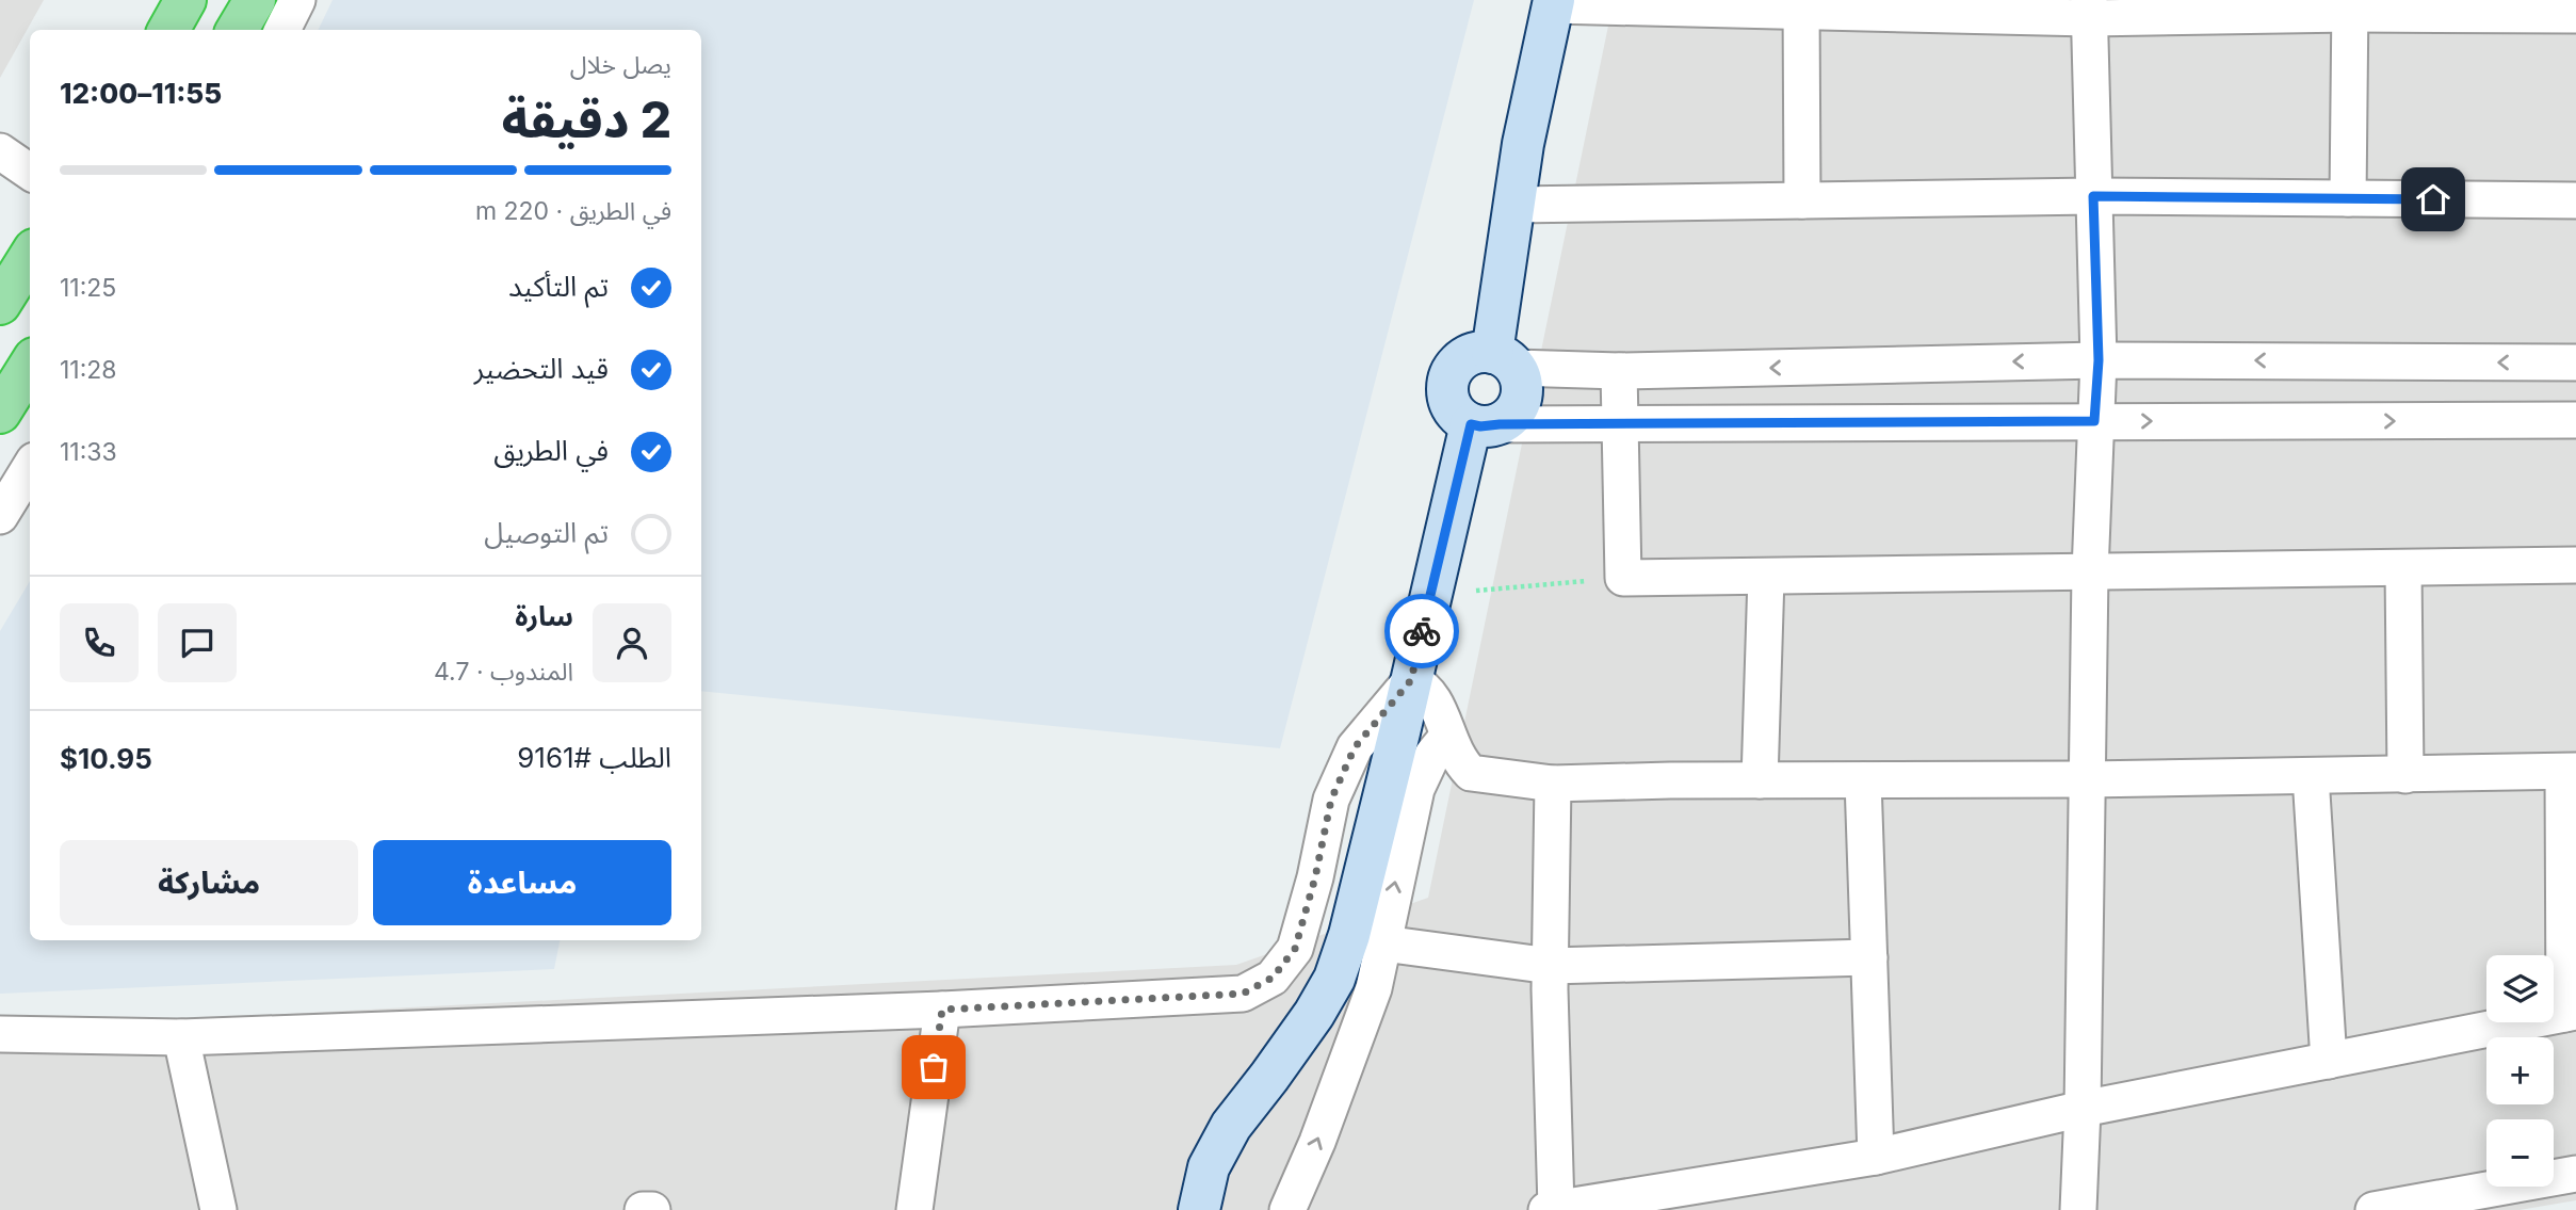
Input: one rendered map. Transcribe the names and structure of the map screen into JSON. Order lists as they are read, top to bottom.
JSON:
{
  "page": {
    "heading": ["2 دقيقة", "يصل خلال", "11:55–12:00"],
    "panel": [
      "سارة",
      "المندوب · 4.7",
      "الطلب #9161",
      "$10.95"
    ],
    "bar": "في الطريق · 220 m",
    "list": [
      ["تم التأكيد", "11:25"],
      ["قيد التحضير", "11:28"],
      ["في الطريق", "11:33"],
      "تم التوصيل"
    ],
    "buttons": ["مساعدة", "مشاركة"],
    "map_buttons": ["+", "−"]
  }
}
